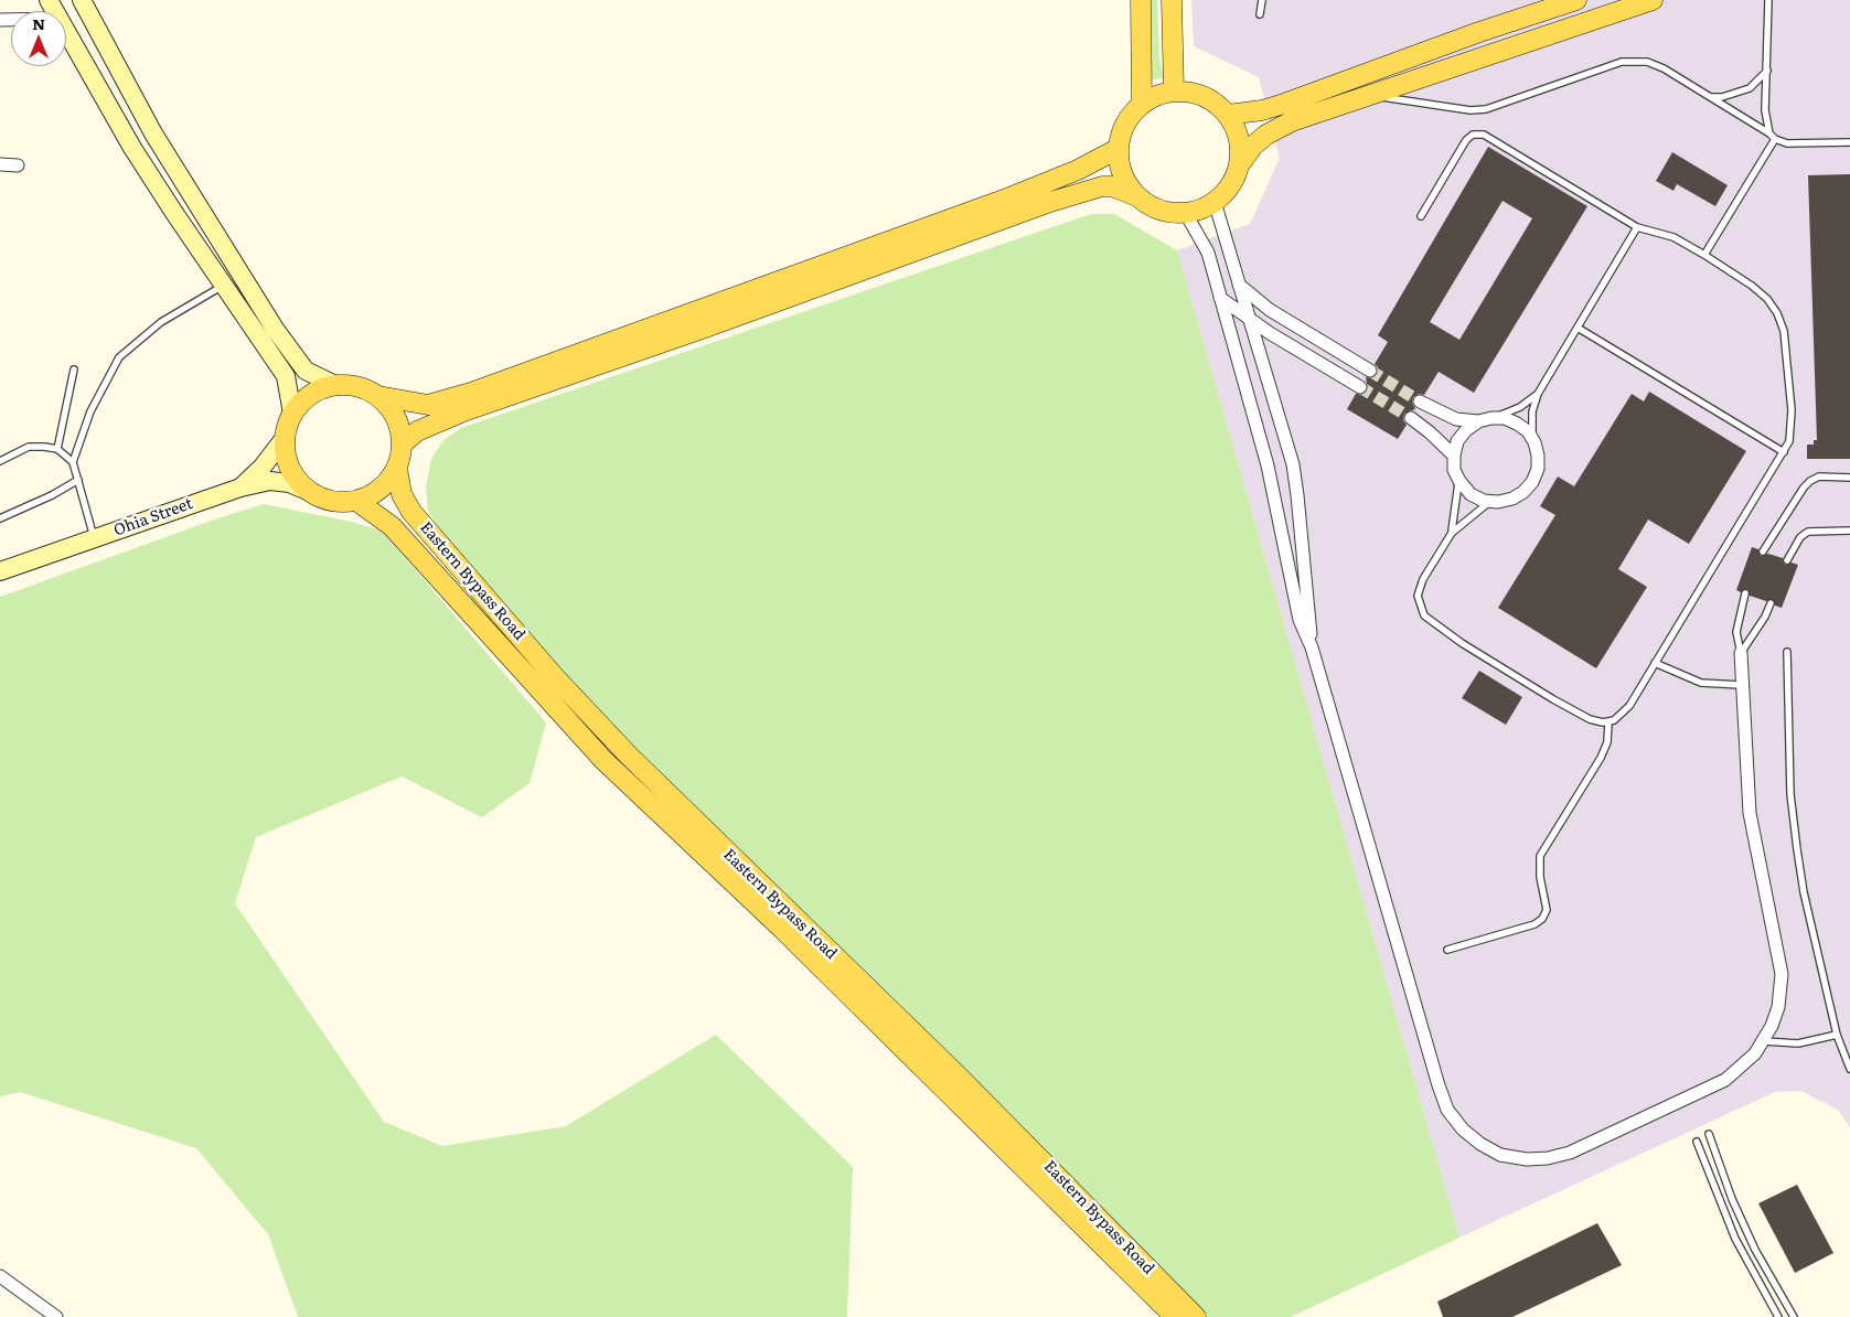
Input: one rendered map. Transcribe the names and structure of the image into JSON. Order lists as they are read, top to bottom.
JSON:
{
  "streets": {
    "main road": ["Eastern Bypass Road"],
    "street": ["Ohia Street"]
  },
  "crossings": [
    ["Ohia Street", "Eastern Bypass Road"]
  ],
  "north": "top"
}
